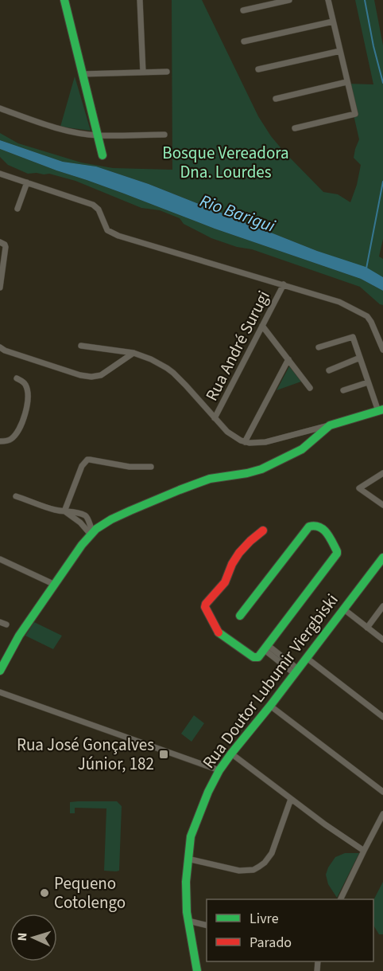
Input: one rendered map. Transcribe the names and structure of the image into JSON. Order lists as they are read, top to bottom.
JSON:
{
  "streets": {
    "street": ["Rua André Surugi", "Rua Doutor Lubumir Viergbiski"]
  },
  "water": ["Rio Barigui"],
  "parks": ["Bosque Vereadora Dna. Lourdes"],
  "places": {
    "transit": ["Rua José Gonçalves Júnior, 182"],
    "other": ["Pequeno Cotolengo"]
  },
  "legend": ["Livre", "Parado"],
  "north": "left"
}
